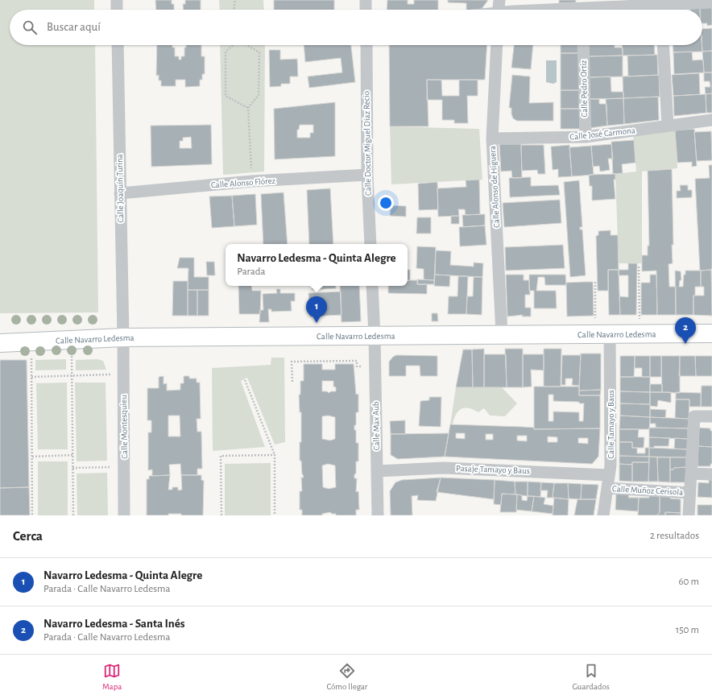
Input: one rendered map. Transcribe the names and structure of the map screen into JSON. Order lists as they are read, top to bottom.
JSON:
{
  "streets": {
    "main road": ["Calle Navarro Ledesma"],
    "street": [
      "Calle Pedro Ortiz",
      "Calle José Carmona",
      "Calle Doctor Miguel Díaz Recio",
      "Calle Alonso Flórez",
      "Calle Alonso de Higuera",
      "Calle Joaquín Turina",
      "Calle Tamayo y Baus",
      "Calle Max Aub",
      "Calle Montesquieu",
      "Pasaje Tamayo y Baus",
      "Calle Muñoz Cerisola"
    ]
  },
  "crossings": [
    ["Calle Pedro Ortiz", "Calle José Carmona"],
    ["Calle José Carmona", "Calle Alonso de Higuera"],
    ["Calle Doctor Miguel Díaz Recio", "Calle Alonso Flórez"],
    ["Calle Alonso Flórez", "Calle Joaquín Turina"],
    ["Calle Alonso de Higuera", "Calle Navarro Ledesma"],
    ["Calle Joaquín Turina", "Calle Navarro Ledesma"],
    ["Calle Joaquín Turina", "Calle Montesquieu"],
    ["Calle Navarro Ledesma", "Calle Tamayo y Baus"],
    ["Calle Navarro Ledesma", "Calle Max Aub"],
    ["Calle Navarro Ledesma", "Calle Montesquieu"],
    ["Calle Tamayo y Baus", "Pasaje Tamayo y Baus"],
    ["Calle Tamayo y Baus", "Calle Muñoz Cerisola"],
    ["Calle Max Aub", "Pasaje Tamayo y Baus"]
  ],
  "page": {
    "search": "Buscar aquí",
    "popup": ["Navarro Ledesma - Quinta Alegre", "Parada"],
    "pins": ["1", "2"],
    "heading": ["Cerca", "2 resultados"],
    "list": [
      {
        "mark": "1",
        "name": "Navarro Ledesma - Quinta Alegre",
        "note": "Parada · Calle Navarro Ledesma",
        "value": "60 m"
      },
      {
        "mark": "2",
        "name": "Navarro Ledesma - Santa Inés",
        "note": "Parada · Calle Navarro Ledesma",
        "value": "150 m"
      }
    ],
    "nav": ["Mapa", "Cómo llegar", "Guardados"]
  }
}
